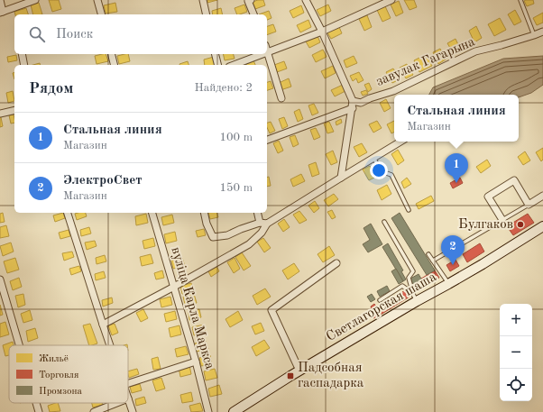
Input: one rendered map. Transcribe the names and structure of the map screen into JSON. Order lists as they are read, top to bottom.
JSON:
{
  "streets": {
    "main road": ["Светлагорская шаша"],
    "street": ["завулак Гагарына", "вуліца Карла Маркса"]
  },
  "places": {
    "other": ["Булгаков"],
    "transit": ["Падсобная гаспадарка"]
  },
  "legend": ["Жильё", "Торговля", "Промзона"],
  "page": {
    "search": "Поиск",
    "heading": ["Рядом", "Найдено: 2"],
    "popup": ["Стальная линия", "Магазин"],
    "list": [
      {
        "mark": "1",
        "name": "Стальная линия",
        "note": "Магазин",
        "value": "100 m"
      },
      {
        "mark": "2",
        "name": "ЭлектроСвет",
        "note": "Магазин",
        "value": "150 m"
      }
    ],
    "pins": ["1", "2"],
    "map_buttons": ["+", "−"]
  }
}
